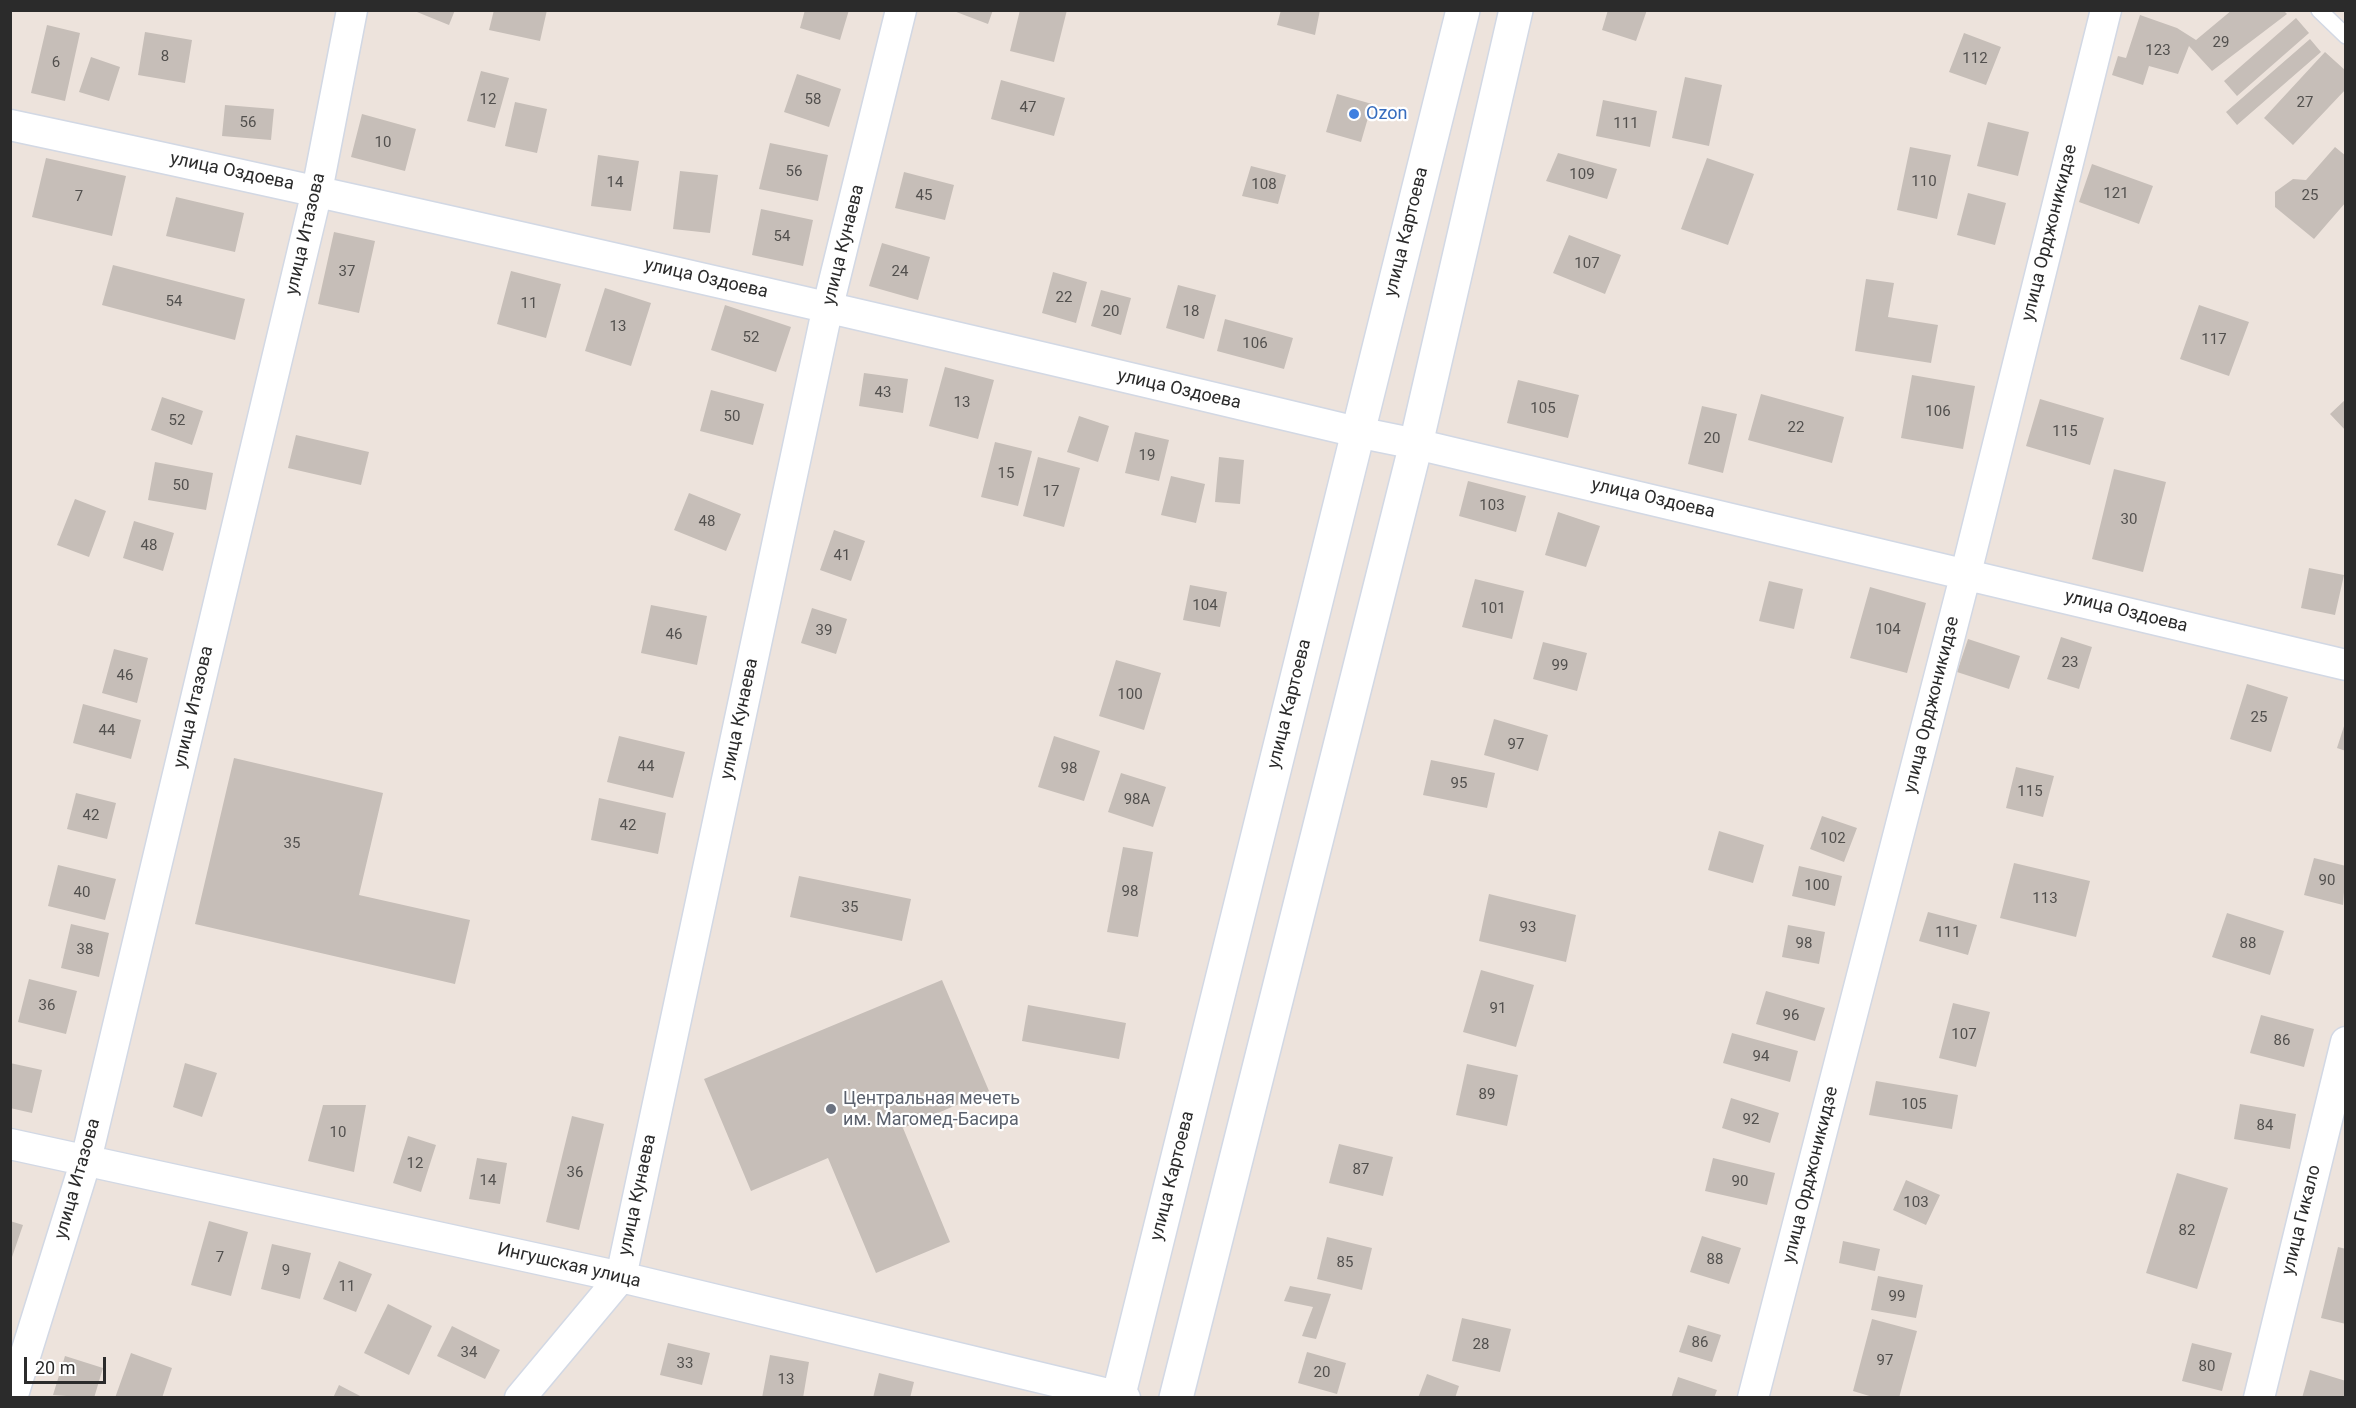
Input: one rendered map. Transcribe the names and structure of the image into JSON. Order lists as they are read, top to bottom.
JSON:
{
  "streets": {
    "main road": ["улица Картоева"],
    "street": [
      "улица Оздоева",
      "улица Орджоникидзе",
      "улица Итазова",
      "улица Кунаева",
      "улица Гикало",
      "Ингушская улица"
    ]
  },
  "crossings": [
    ["улица Оздоева", "улица Картоева"],
    ["улица Оздоева", "улица Орджоникидзе"],
    ["улица Оздоева", "улица Итазова"],
    ["улица Оздоева", "улица Кунаева"],
    ["улица Картоева", "Ингушская улица"],
    ["улица Итазова", "Ингушская улица"],
    ["улица Кунаева", "Ингушская улица"]
  ],
  "places": ["Ozon", "Центральная мечеть им. Магомед-Басира"],
  "house_numbers": [
    "29",
    "123",
    "8",
    "112",
    "6",
    "12",
    "58",
    "27",
    "47",
    "56",
    "111",
    "10",
    "56",
    "109",
    "110",
    "14",
    "108",
    "121",
    "45",
    "25",
    "7",
    "54",
    "107",
    "37",
    "24",
    "22",
    "54",
    "11",
    "20",
    "18",
    "13",
    "52",
    "117",
    "106",
    "43",
    "13",
    "105",
    "106",
    "50",
    "52",
    "22",
    "115",
    "20",
    "19",
    "15",
    "50",
    "17",
    "103",
    "30",
    "48",
    "48",
    "41",
    "104",
    "101",
    "104",
    "39",
    "46",
    "23",
    "99",
    "46",
    "100",
    "25",
    "44",
    "97",
    "44",
    "98",
    "95",
    "115",
    "98А",
    "42",
    "42",
    "102",
    "35",
    "90",
    "100",
    "98",
    "40",
    "113",
    "35",
    "93",
    "111",
    "98",
    "88",
    "38",
    "36",
    "91",
    "96",
    "107",
    "86",
    "94",
    "89",
    "105",
    "92",
    "84",
    "10",
    "12",
    "87",
    "36",
    "14",
    "90",
    "103",
    "82",
    "7",
    "88",
    "85",
    "9",
    "11",
    "99",
    "86",
    "28",
    "34",
    "97",
    "33",
    "80",
    "20",
    "13"
  ],
  "scale_bar": "20 m"
}
